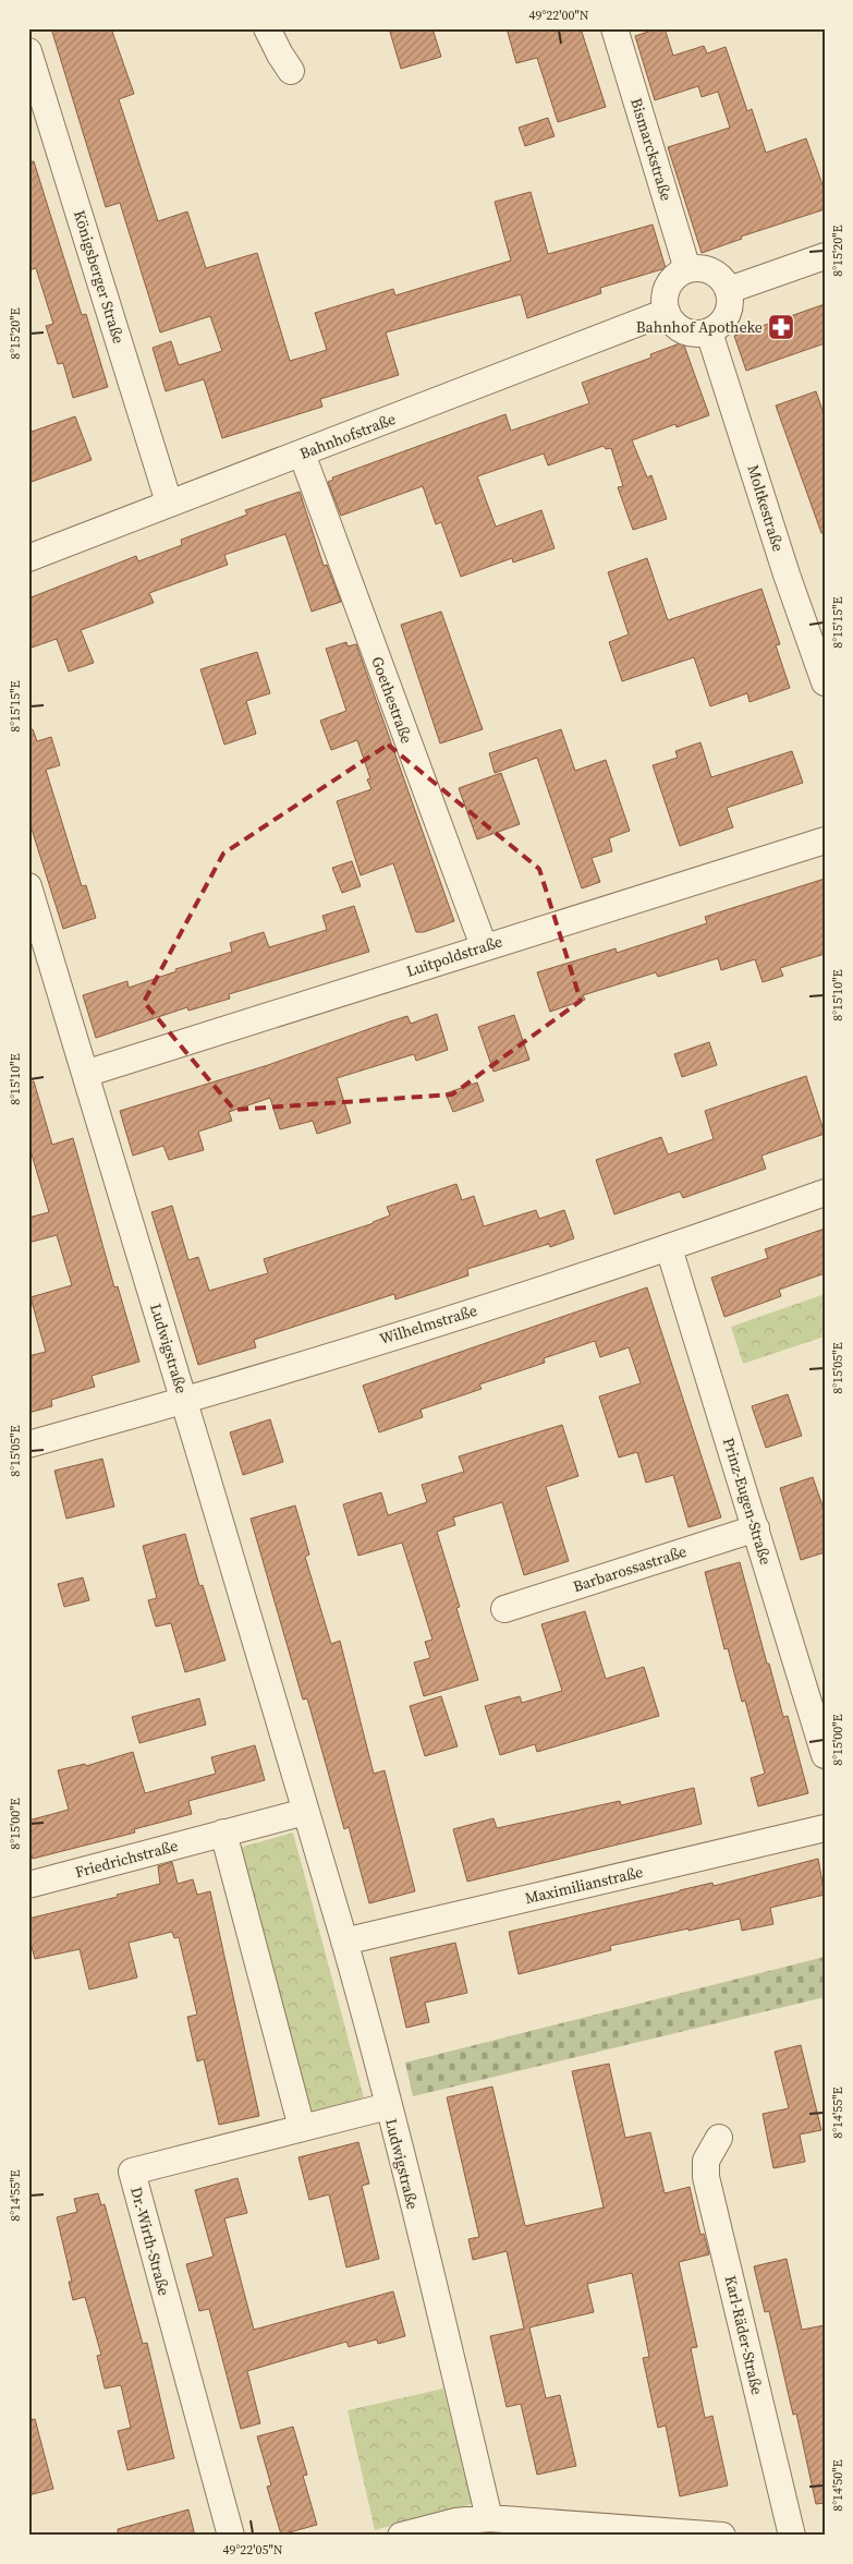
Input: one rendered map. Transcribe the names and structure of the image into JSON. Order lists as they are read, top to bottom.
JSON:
{
  "streets": {
    "street": [
      "Bismarckstraße",
      "Königsberger Straße",
      "Bahnhofstraße",
      "Moltkestraße",
      "Goethestraße",
      "Luitpoldstraße",
      "Wilhelmstraße",
      "Ludwigstraße",
      "Prinz-Eugen-Straße",
      "Barbarossastraße",
      "Friedrichstraße",
      "Maximilianstraße",
      "Dr.-Wirth-Straße",
      "Karl-Räder-Straße"
    ]
  },
  "crossings": [
    ["Bismarckstraße", "Bahnhofstraße"],
    ["Bismarckstraße", "Moltkestraße"],
    ["Königsberger Straße", "Bahnhofstraße"],
    ["Bahnhofstraße", "Moltkestraße"],
    ["Bahnhofstraße", "Goethestraße"],
    ["Goethestraße", "Luitpoldstraße"],
    ["Luitpoldstraße", "Ludwigstraße"],
    ["Wilhelmstraße", "Ludwigstraße"],
    ["Wilhelmstraße", "Prinz-Eugen-Straße"],
    ["Ludwigstraße", "Maximilianstraße"],
    ["Ludwigstraße", "Dr.-Wirth-Straße"],
    ["Prinz-Eugen-Straße", "Barbarossastraße"]
  ],
  "places": {
    "pharmacy": ["Bahnhof Apotheke"]
  },
  "coordinates": [
    "49°22'00\"N",
    "8°15'20\"E",
    "8°15'15\"E",
    "8°15'10\"E",
    "8°15'05\"E",
    "8°15'00\"E",
    "8°14'55\"E",
    "8°14'50\"E",
    "49°22'05\"N"
  ]
}
